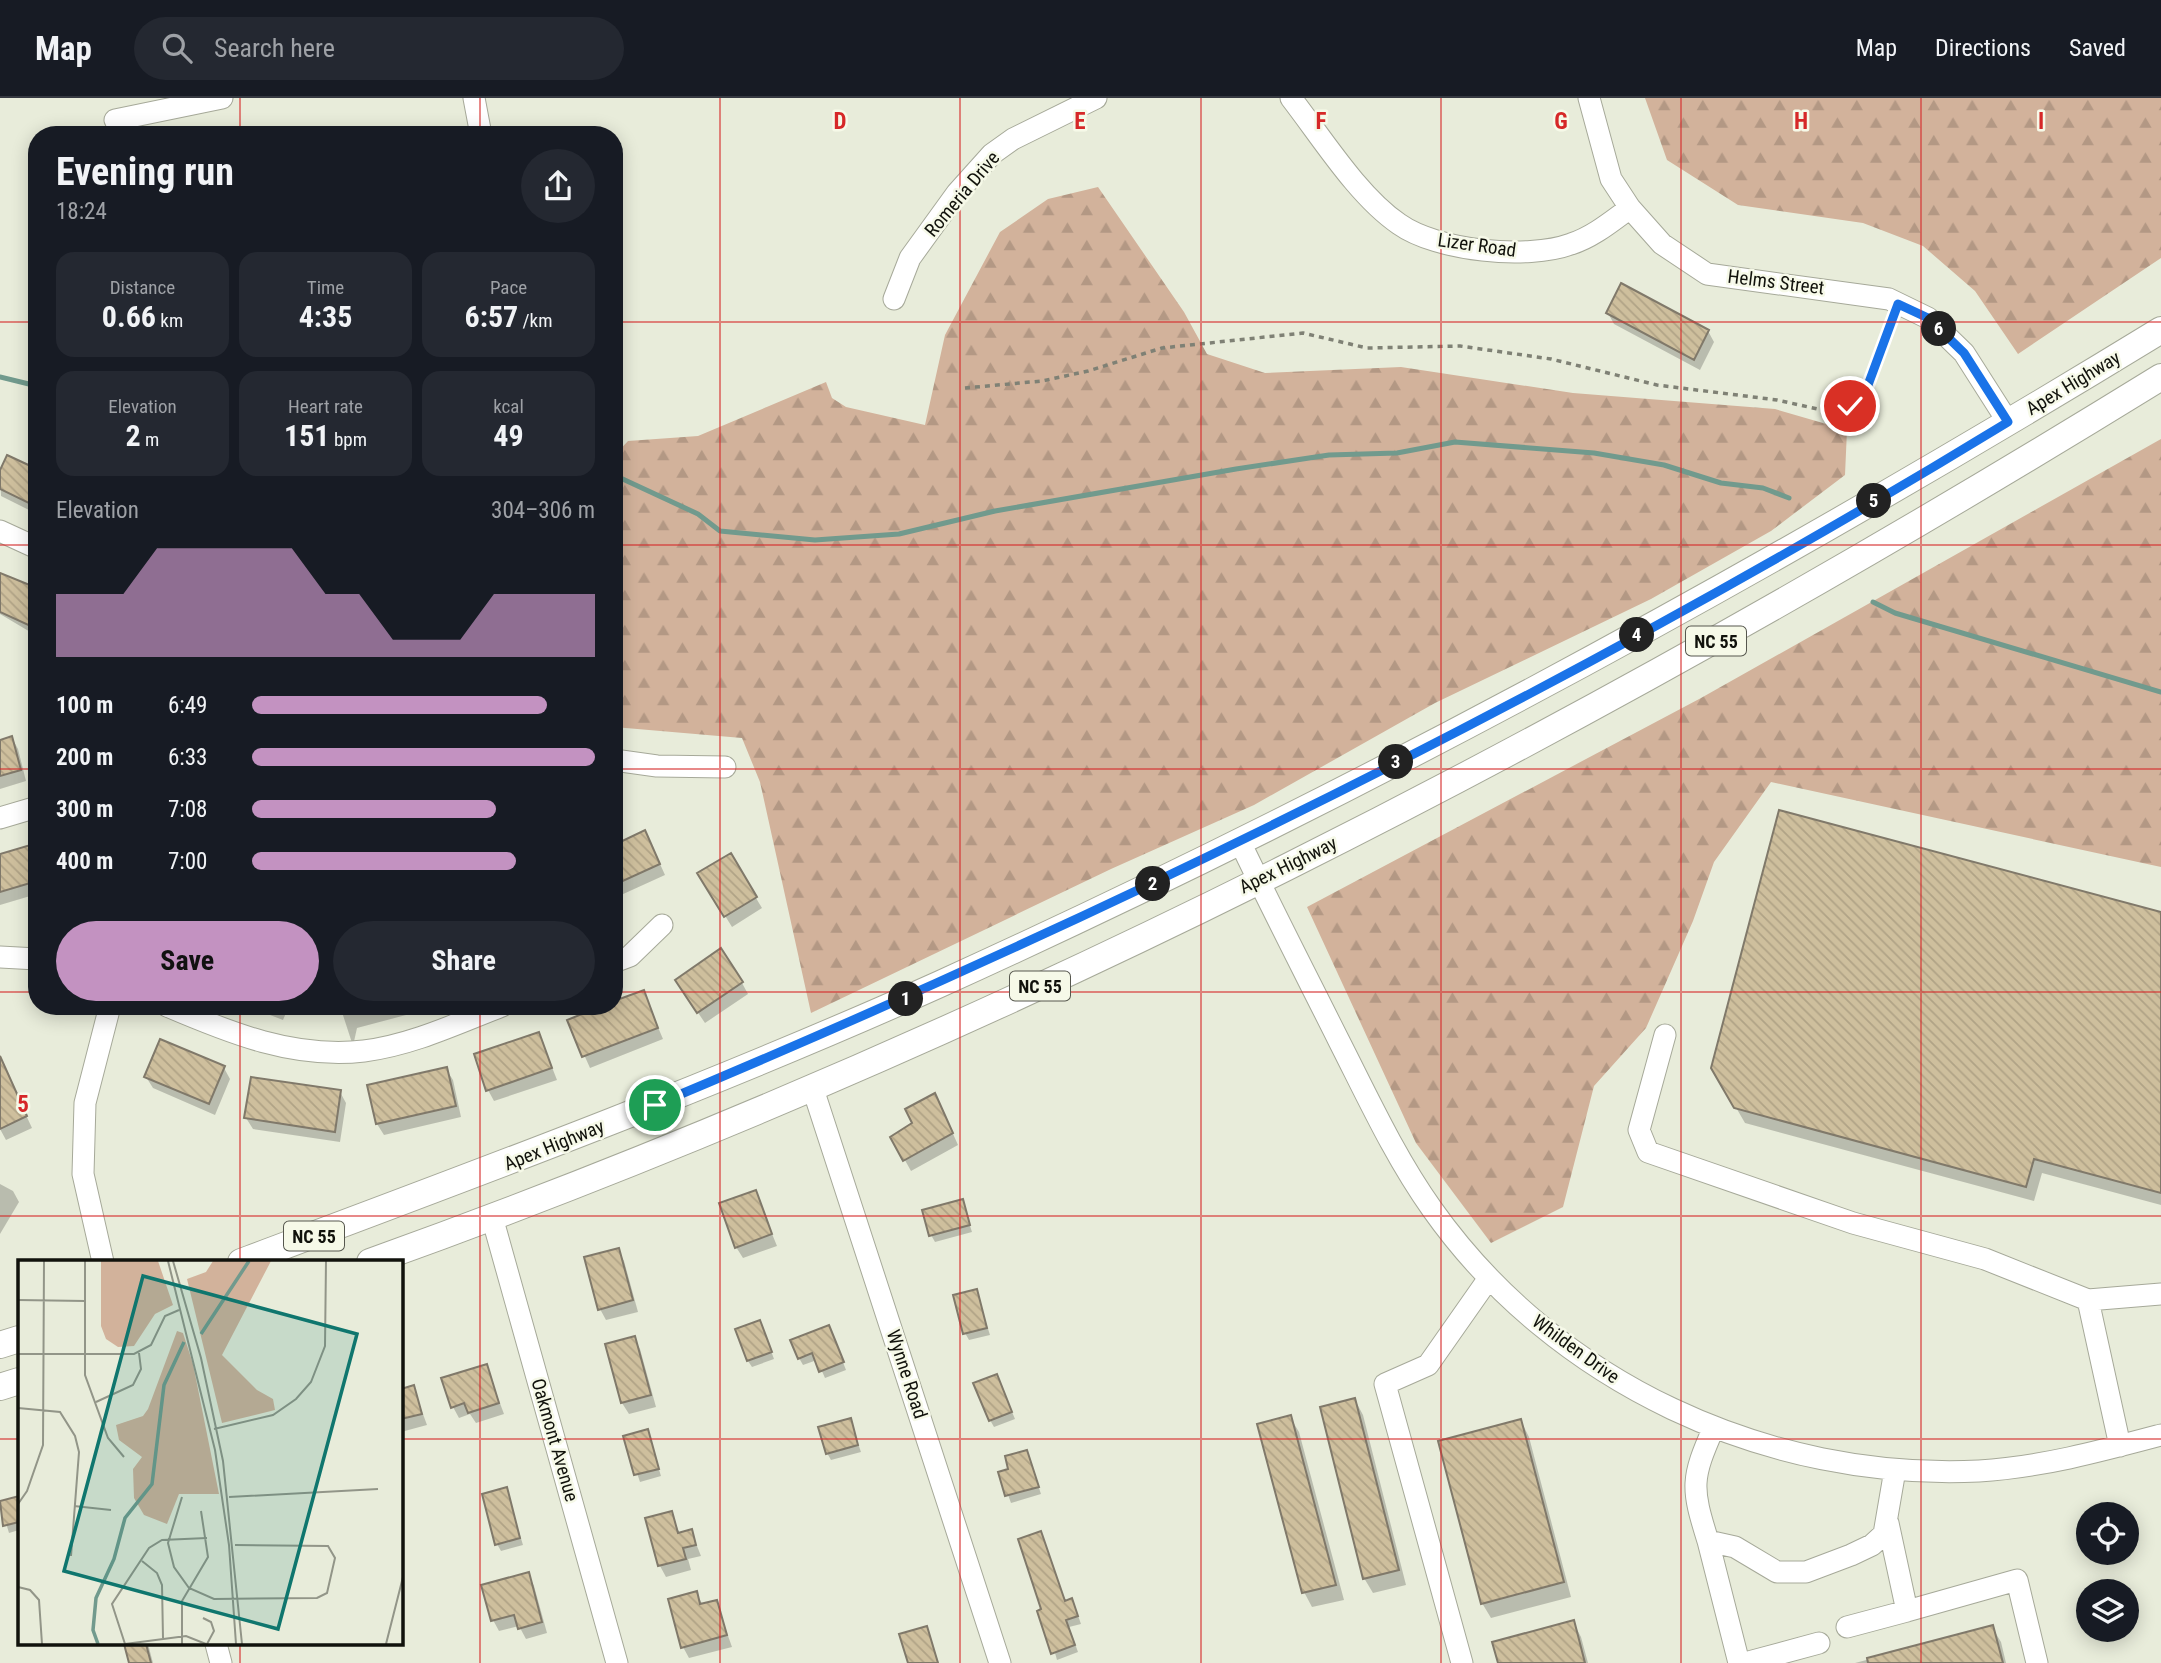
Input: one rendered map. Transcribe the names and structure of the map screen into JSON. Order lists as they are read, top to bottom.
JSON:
{
  "streets": {
    "main road": ["Apex Highway", "NC 55"],
    "street": [
      "Romeria Drive",
      "Lizer Road",
      "Helms Street",
      "Whilden Drive",
      "Wynne Road",
      "Oakmont Avenue"
    ]
  },
  "crossings": [
    ["Lizer Road", "Helms Street"],
    ["Helms Street", "Apex Highway"],
    ["Apex Highway", "Whilden Drive"],
    ["Apex Highway", "Wynne Road"],
    ["Apex Highway", "Oakmont Avenue"]
  ],
  "page": {
    "header": "Map",
    "search": "Search here",
    "nav": ["Map", "Directions", "Saved"],
    "heading": ["Evening run", "18:24"],
    "stats": [
      ["Distance", "0.66 km"],
      ["Time", "4:35"],
      ["Pace", "6:57 /km"],
      ["Elevation", "2 m"],
      ["Heart rate", "151 bpm"],
      ["kcal", "49"]
    ],
    "pins": [
      "6",
      "5",
      "4",
      "3",
      "2",
      "1"
    ],
    "chart": ["Elevation", "304–306 m"],
    "list": [
      {
        "name": "100 m",
        "note": "6:49"
      },
      {
        "name": "200 m",
        "note": "6:33"
      },
      {
        "name": "300 m",
        "note": "7:08"
      },
      {
        "name": "400 m",
        "note": "7:00"
      }
    ],
    "buttons": ["Save", "Share"]
  },
  "grid": {
    "columns": [
      "D",
      "E",
      "F",
      "G",
      "H",
      "I"
    ],
    "rows": ["5"]
  }
}
